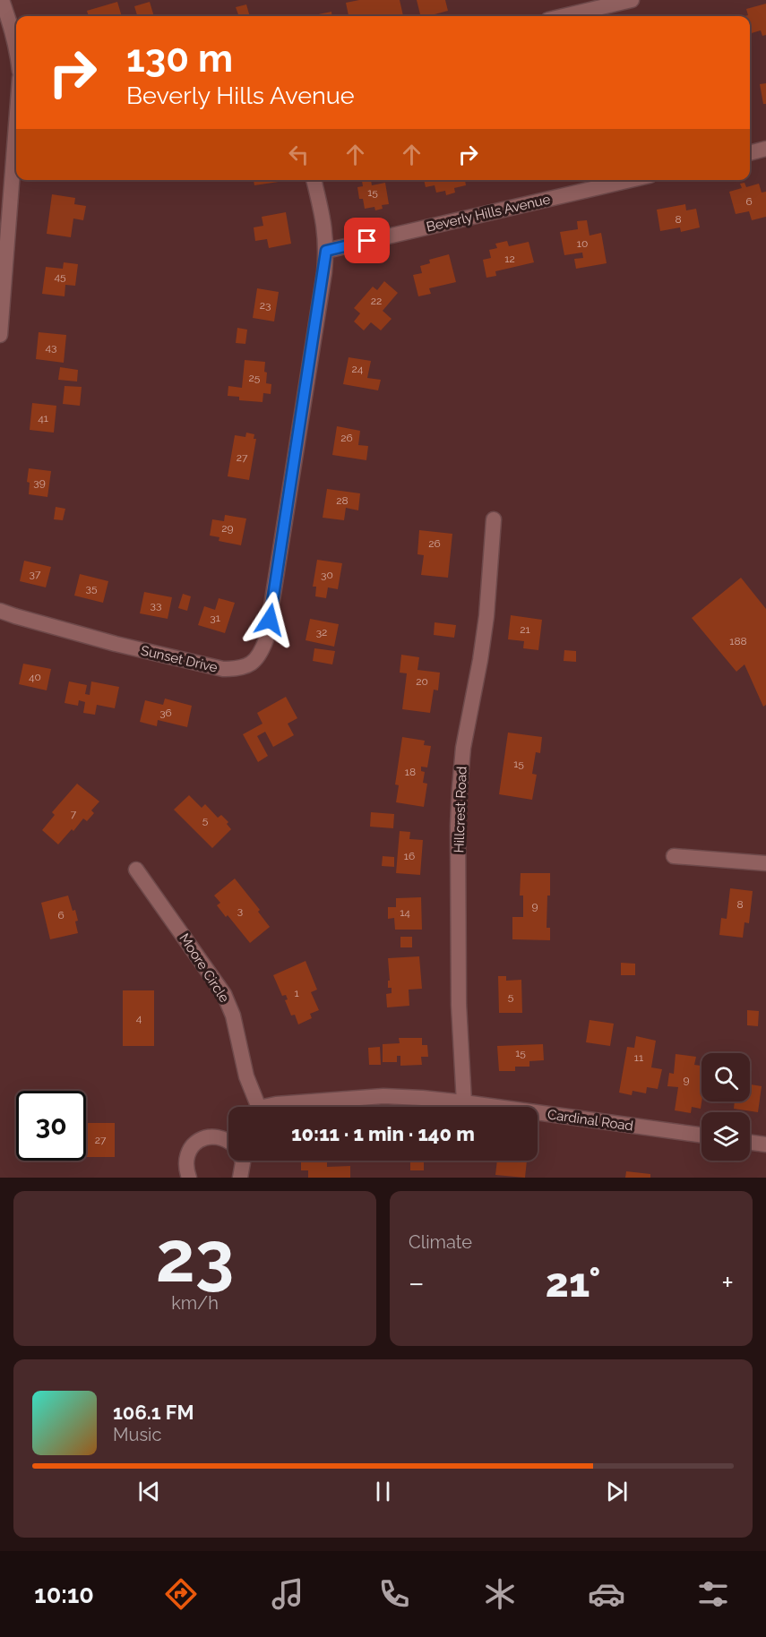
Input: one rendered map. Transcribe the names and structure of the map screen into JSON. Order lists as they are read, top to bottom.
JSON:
{
  "streets": {
    "street": [
      "Beverly Hills Avenue",
      "Sunset Drive",
      "Hillcrest Road",
      "Moore Circle",
      "Cardinal Road"
    ]
  },
  "crossings": [
    ["Beverly Hills Avenue", "Sunset Drive"],
    ["Hillcrest Road", "Cardinal Road"]
  ],
  "house_numbers": [
    "15",
    "6",
    "8",
    "10",
    "12",
    "45",
    "22",
    "23",
    "43",
    "24",
    "25",
    "41",
    "26",
    "27",
    "39",
    "28",
    "29",
    "26",
    "37",
    "30",
    "35",
    "33",
    "31",
    "21",
    "32",
    "188",
    "40",
    "20",
    "36",
    "15",
    "18",
    "7",
    "5",
    "16",
    "8",
    "9",
    "3",
    "14",
    "6",
    "1",
    "5",
    "4",
    "15",
    "11",
    "9",
    "27"
  ],
  "page": {
    "turn": ["130 m", "Beverly Hills Avenue"],
    "limit": "30",
    "trip": "10:11 · 1 min · 140 m",
    "tile": [
      ["23", "km/h"],
      "Climate"
    ],
    "heat": ["−", "21°", "+"],
    "song": ["106.1 FM", "Music"],
    "tabs": "10:10"
  }
}
